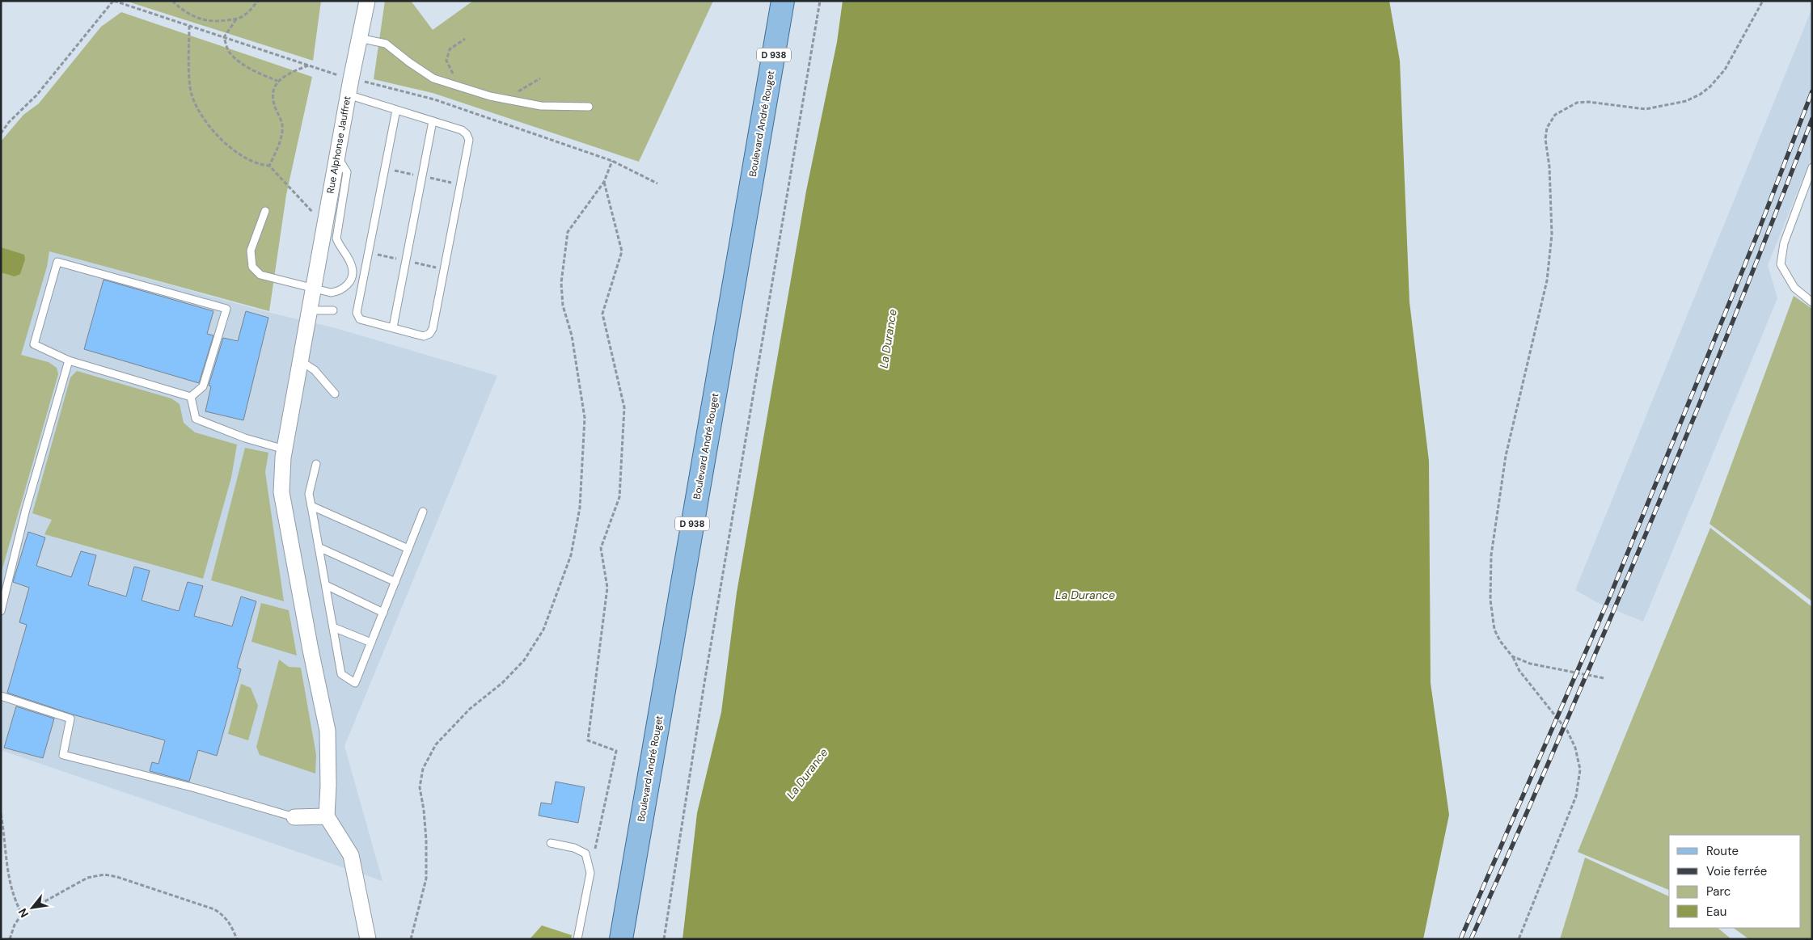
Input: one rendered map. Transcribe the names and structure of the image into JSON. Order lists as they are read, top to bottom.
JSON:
{
  "streets": {
    "main road": ["D 938", "Boulevard André Rouget"],
    "street": ["Rue Alphonse Jauffret"]
  },
  "water": ["La Durance"],
  "legend": [
    "Route",
    "Voie ferrée",
    "Parc",
    "Eau"
  ],
  "north": "bottom left"
}
